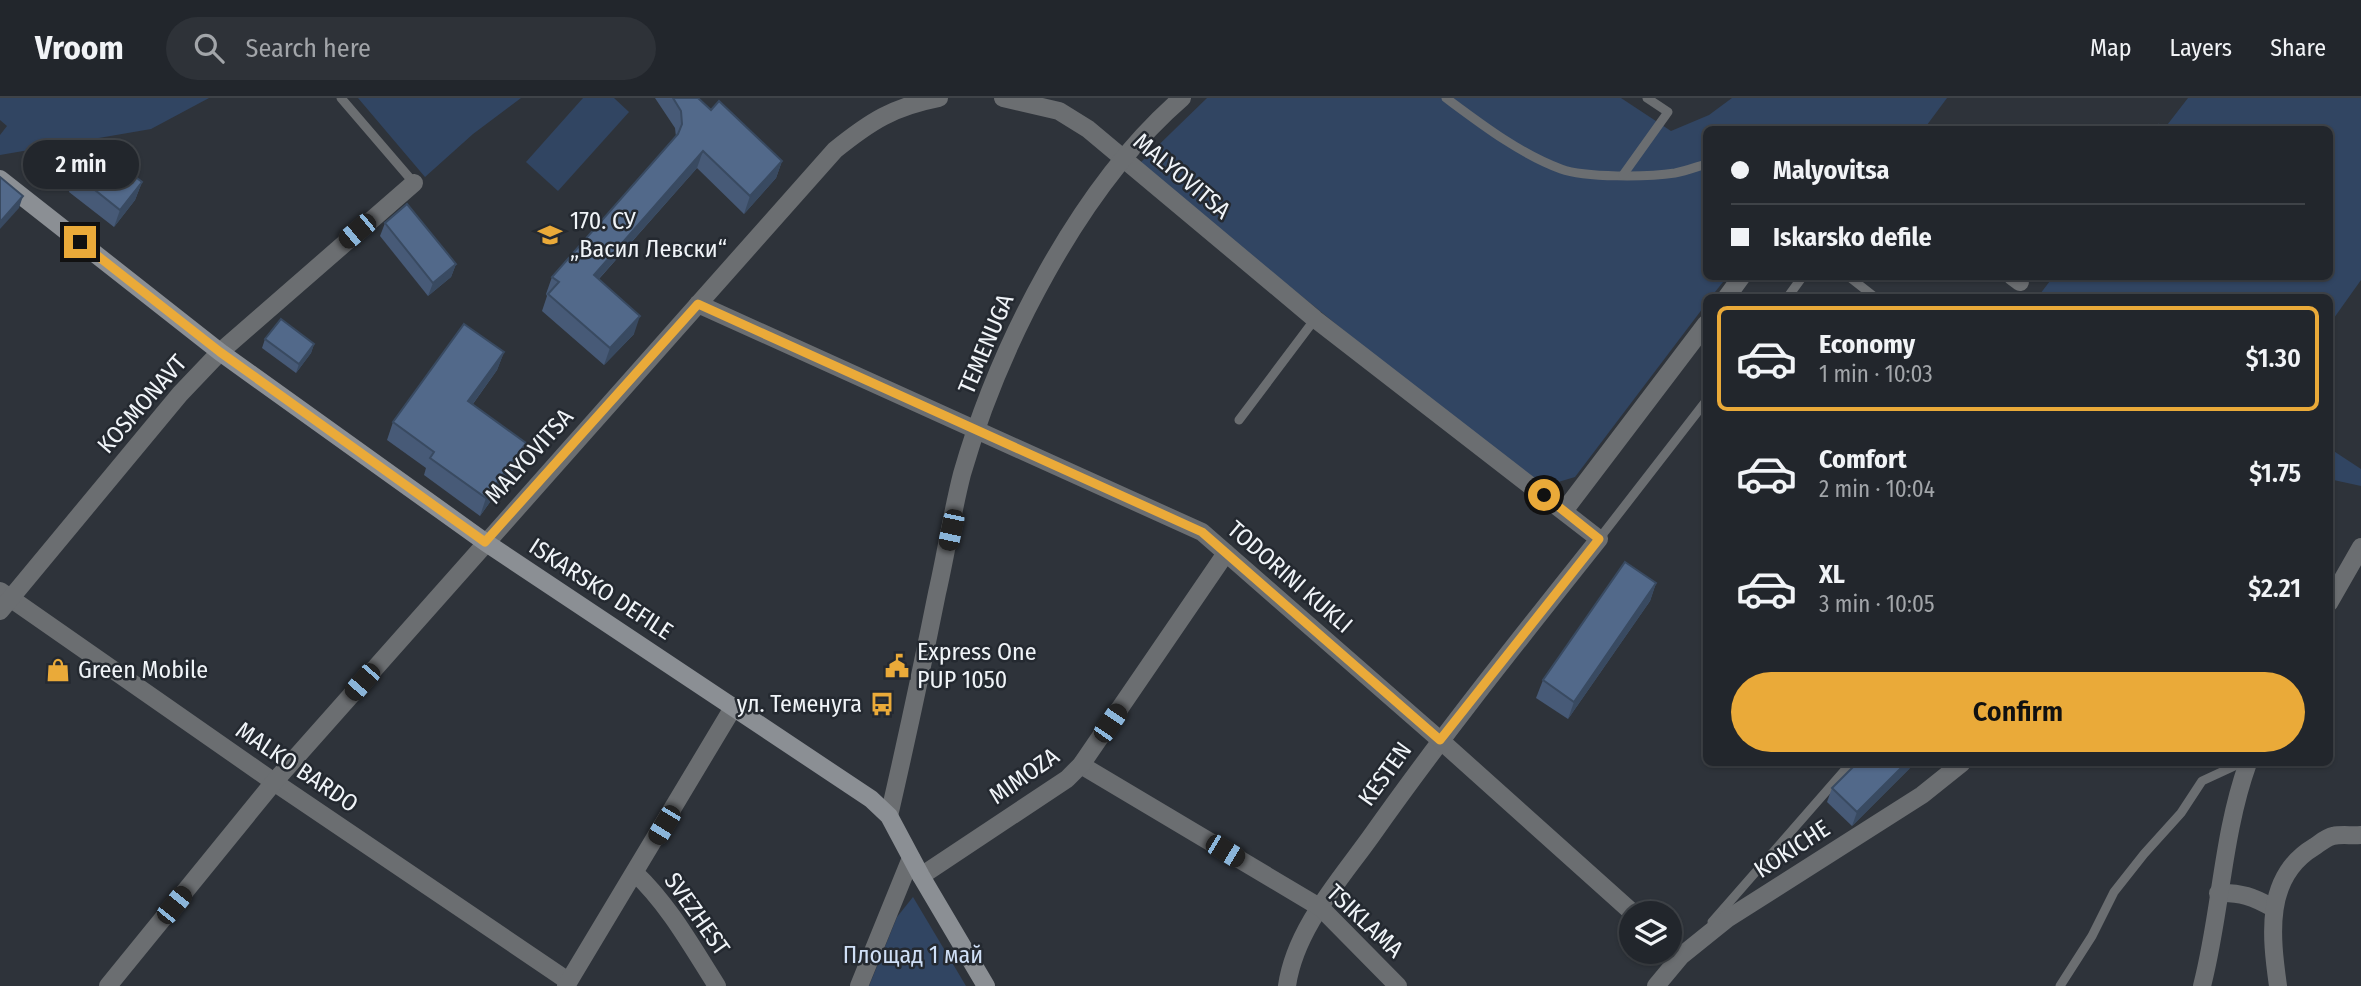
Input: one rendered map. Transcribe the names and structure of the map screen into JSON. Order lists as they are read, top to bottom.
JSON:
{
  "streets": {
    "main road": ["ISKARSKO DEFILE"],
    "street": [
      "MALYOVITSA",
      "TEMENUGA",
      "KOSMONAVT",
      "TODORINI KUKLI",
      "MALKO BARDO",
      "KESTEN",
      "MIMOZA",
      "KOKICHE",
      "SVEZHEST",
      "TSIKLAMA"
    ]
  },
  "crossings": [
    ["MALYOVITSA", "TEMENUGA"],
    ["MALYOVITSA", "TODORINI KUKLI"],
    ["MALYOVITSA", "ISKARSKO DEFILE"],
    ["MALYOVITSA", "MALKO BARDO"],
    ["MALYOVITSA", "KESTEN"],
    ["TEMENUGA", "TODORINI KUKLI"],
    ["TEMENUGA", "ISKARSKO DEFILE"],
    ["KOSMONAVT", "ISKARSKO DEFILE"],
    ["KOSMONAVT", "MALKO BARDO"],
    ["TODORINI KUKLI", "KESTEN"],
    ["TODORINI KUKLI", "MIMOZA"],
    ["ISKARSKO DEFILE", "MIMOZA"],
    ["KESTEN", "TSIKLAMA"],
    ["MIMOZA", "TSIKLAMA"]
  ],
  "parks": ["Площад 1 май"],
  "places": {
    "school or university": ["170. СУ „Васил Левски“"],
    "public building": ["Express One PUP 1050"],
    "shop": ["Green Mobile"],
    "bus stop": ["ул. Теменуга"]
  },
  "page": {
    "header": "Vroom",
    "search": "Search here",
    "nav": ["Map", "Layers", "Share"],
    "banner": ["Malyovitsa", "Iskarsko defile"],
    "bubble": "2 min",
    "list": [
      {
        "name": "Economy",
        "note": "1 min · 10:03",
        "value": "$1.30"
      },
      {
        "name": "Comfort",
        "note": "2 min · 10:04",
        "value": "$1.75"
      },
      {
        "name": "XL",
        "note": "3 min · 10:05",
        "value": "$2.21"
      }
    ],
    "buttons": "Confirm"
  }
}
